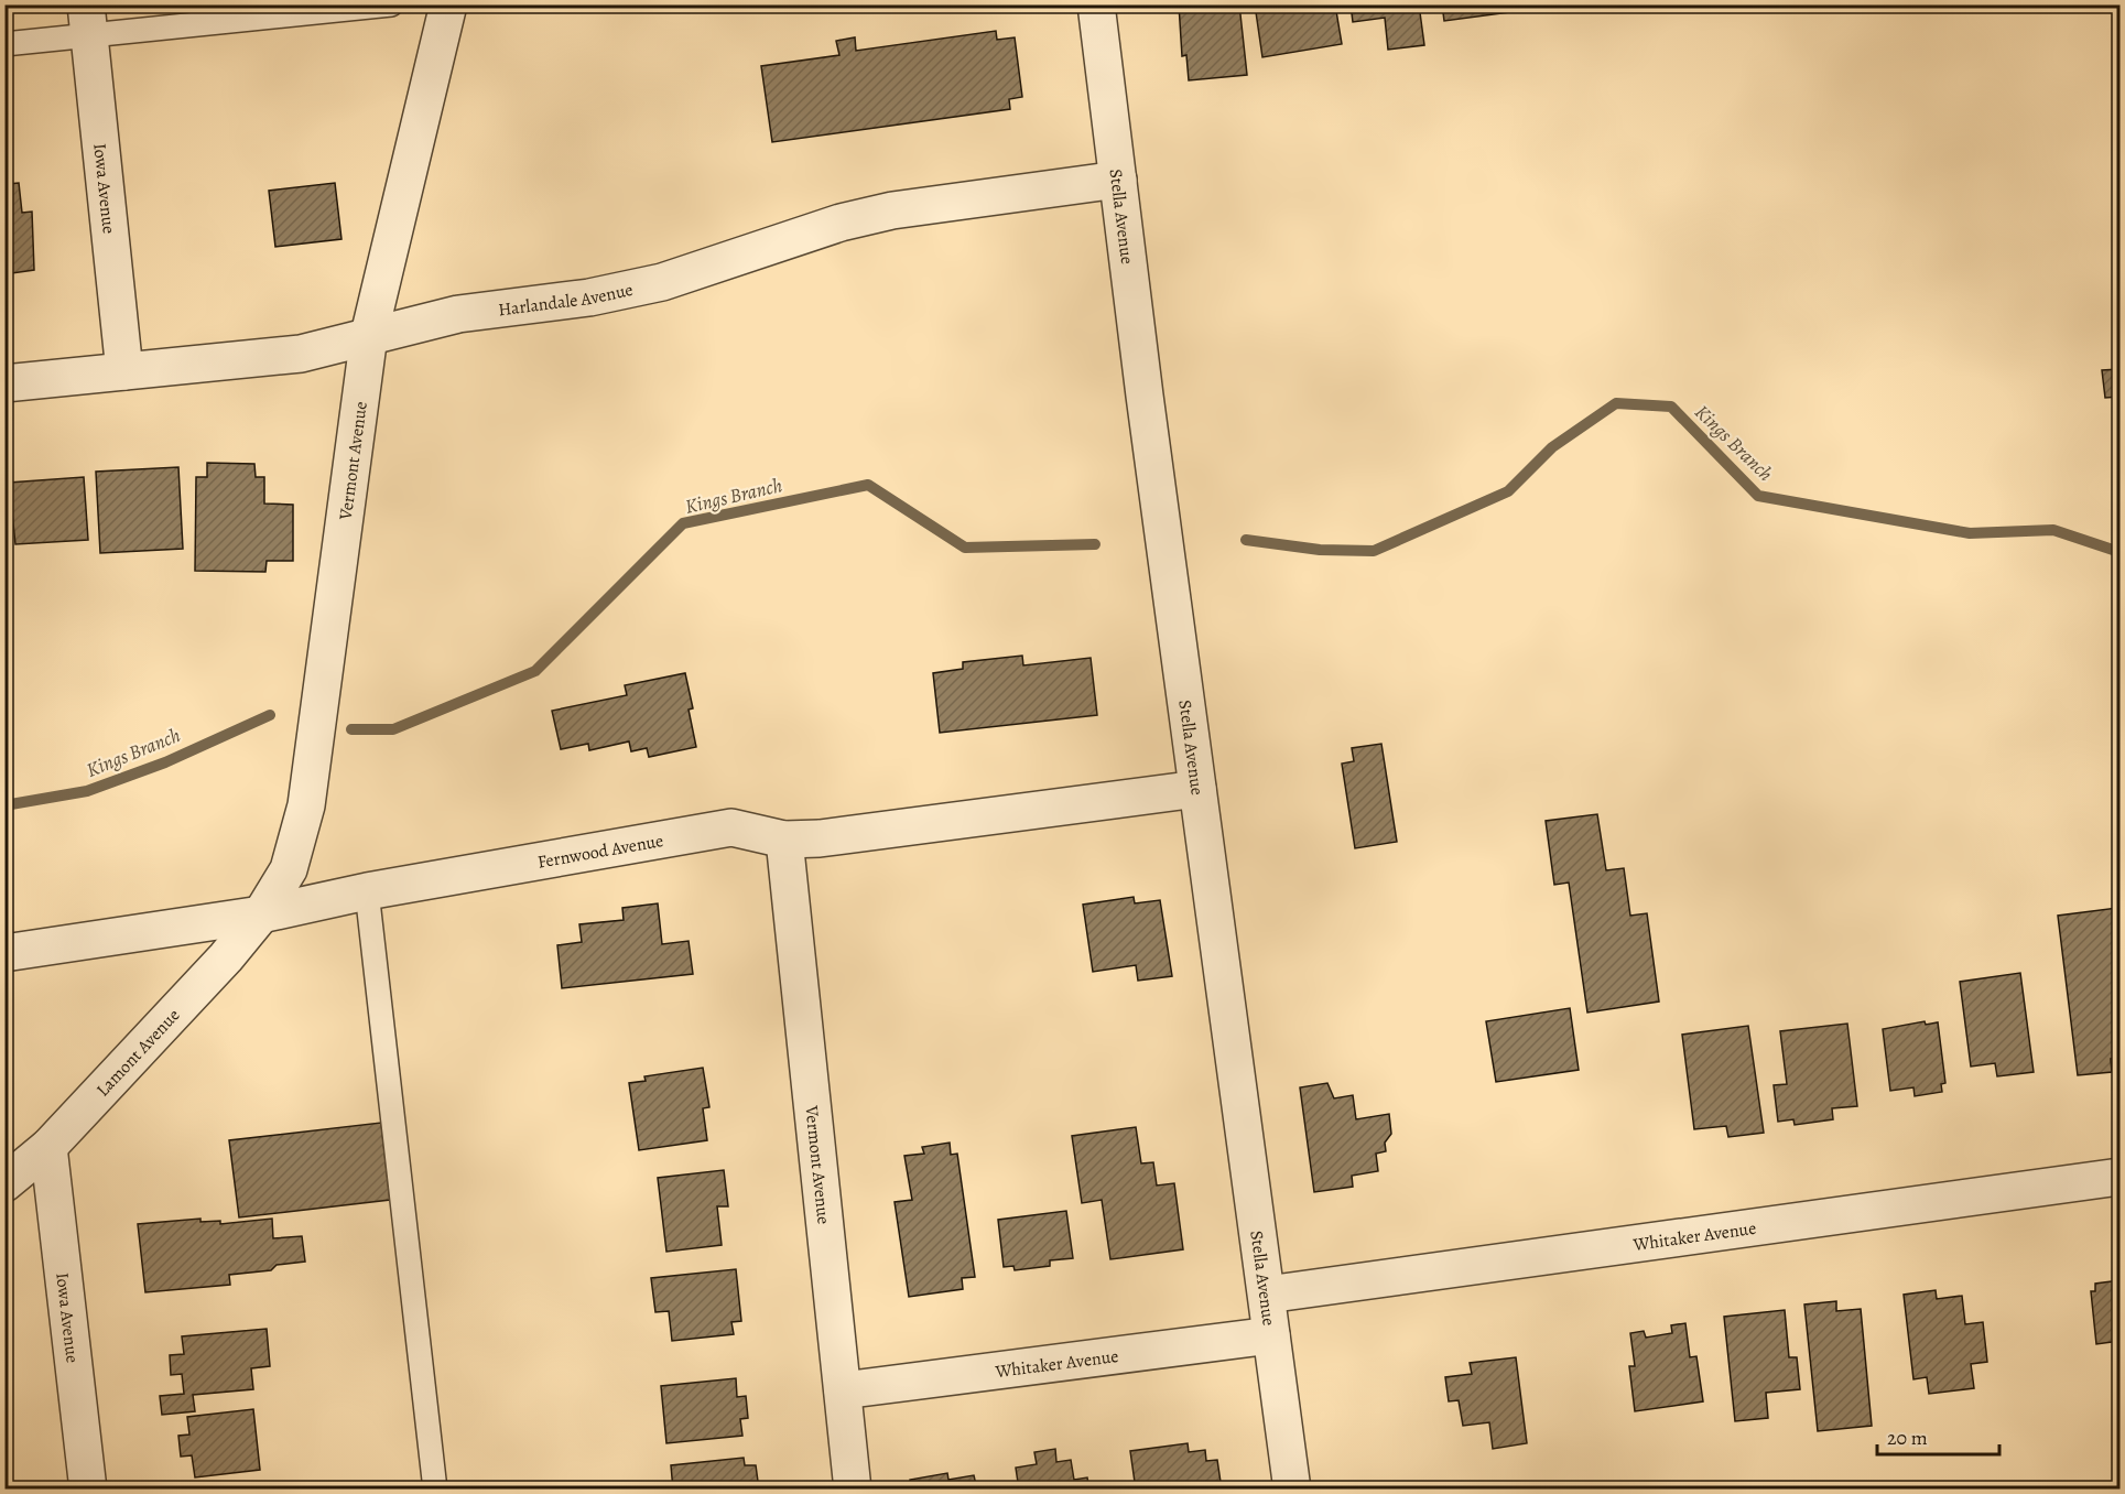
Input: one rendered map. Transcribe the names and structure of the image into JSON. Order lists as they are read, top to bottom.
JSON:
{
  "streets": {
    "street": [
      "Iowa Avenue",
      "Stella Avenue",
      "Harlandale Avenue",
      "Vermont Avenue",
      "Fernwood Avenue",
      "Lamont Avenue",
      "Whitaker Avenue"
    ]
  },
  "crossings": [
    ["Iowa Avenue", "Harlandale Avenue"],
    ["Iowa Avenue", "Lamont Avenue"],
    ["Stella Avenue", "Harlandale Avenue"],
    ["Stella Avenue", "Fernwood Avenue"],
    ["Stella Avenue", "Whitaker Avenue"],
    ["Harlandale Avenue", "Vermont Avenue"],
    ["Vermont Avenue", "Fernwood Avenue"],
    ["Vermont Avenue", "Lamont Avenue"],
    ["Vermont Avenue", "Whitaker Avenue"],
    ["Fernwood Avenue", "Lamont Avenue"]
  ],
  "water": ["Kings Branch"],
  "scale_bar": "20 m"
}
